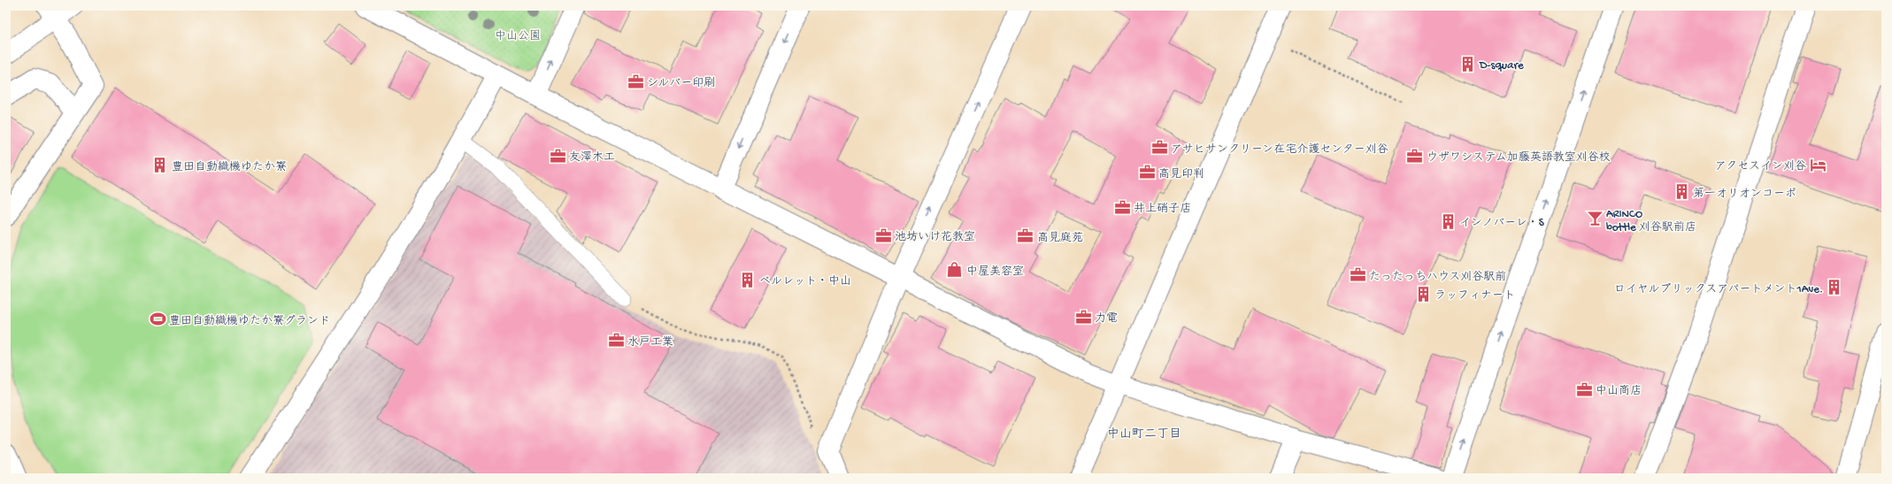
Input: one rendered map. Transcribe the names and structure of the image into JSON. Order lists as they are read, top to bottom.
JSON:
{
  "districts": ["中山町二丁目"],
  "parks": ["中山公園"],
  "places": {
    "building": [
      "D-square",
      "豊田自動織機ゆたか寮",
      "第一オリオンコーポ",
      "インノバーレ・S",
      "ベルレット・中山",
      "ロイヤルブリックスアパートメント1Ave.",
      "ラッフィナート"
    ],
    "office": [
      "シルバー印刷",
      "アサヒサンクリーン在宅介護センター刈谷",
      "友澤木工",
      "ウザワシステム加藤英語教室刈谷校",
      "高見印判",
      "井上硝子店",
      "池坊いけ花教室",
      "高見庭苑",
      "たったっちハウス刈谷駅前",
      "力電",
      "水戸工業",
      "中山商店"
    ],
    "hotel": ["アクセスイン刈谷"],
    "bar": ["ARINCO bottle 刈谷駅前店"],
    "shop": ["中屋美容室"],
    "sports": ["豊田自動織機ゆたか寮グランド"]
  }
}
